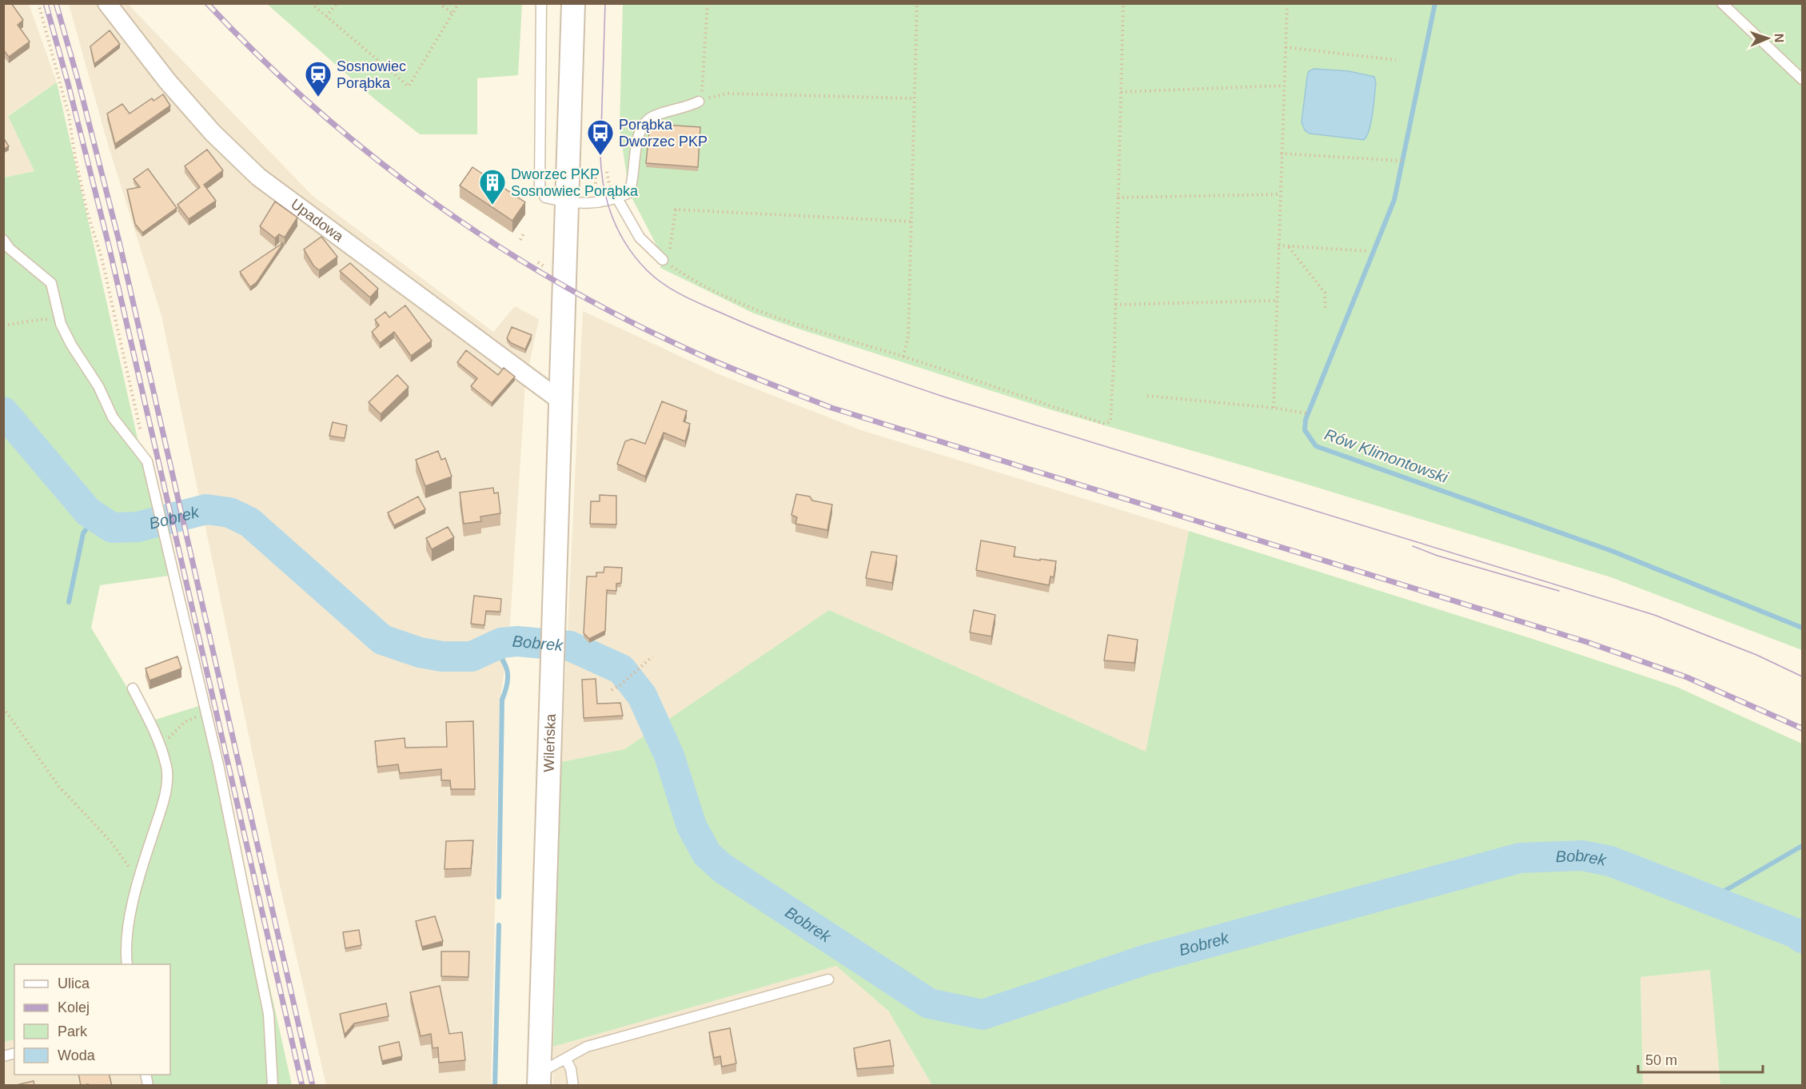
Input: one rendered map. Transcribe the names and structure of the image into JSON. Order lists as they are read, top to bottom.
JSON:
{
  "streets": {
    "street": ["Upadowa", "Wileńska"]
  },
  "crossings": [
    ["Upadowa", "Wileńska"]
  ],
  "water": ["Rów Klimontowski", "Bobrek"],
  "places": {
    "station": ["Sosnowiec Porąbka"],
    "bus stop": ["Porąbka Dworzec PKP"],
    "building": ["Dworzec PKP Sosnowiec Porąbka"]
  },
  "legend": [
    "Ulica",
    "Kolej",
    "Park",
    "Woda"
  ],
  "scale_bar": "50 m",
  "north": "right"
}
